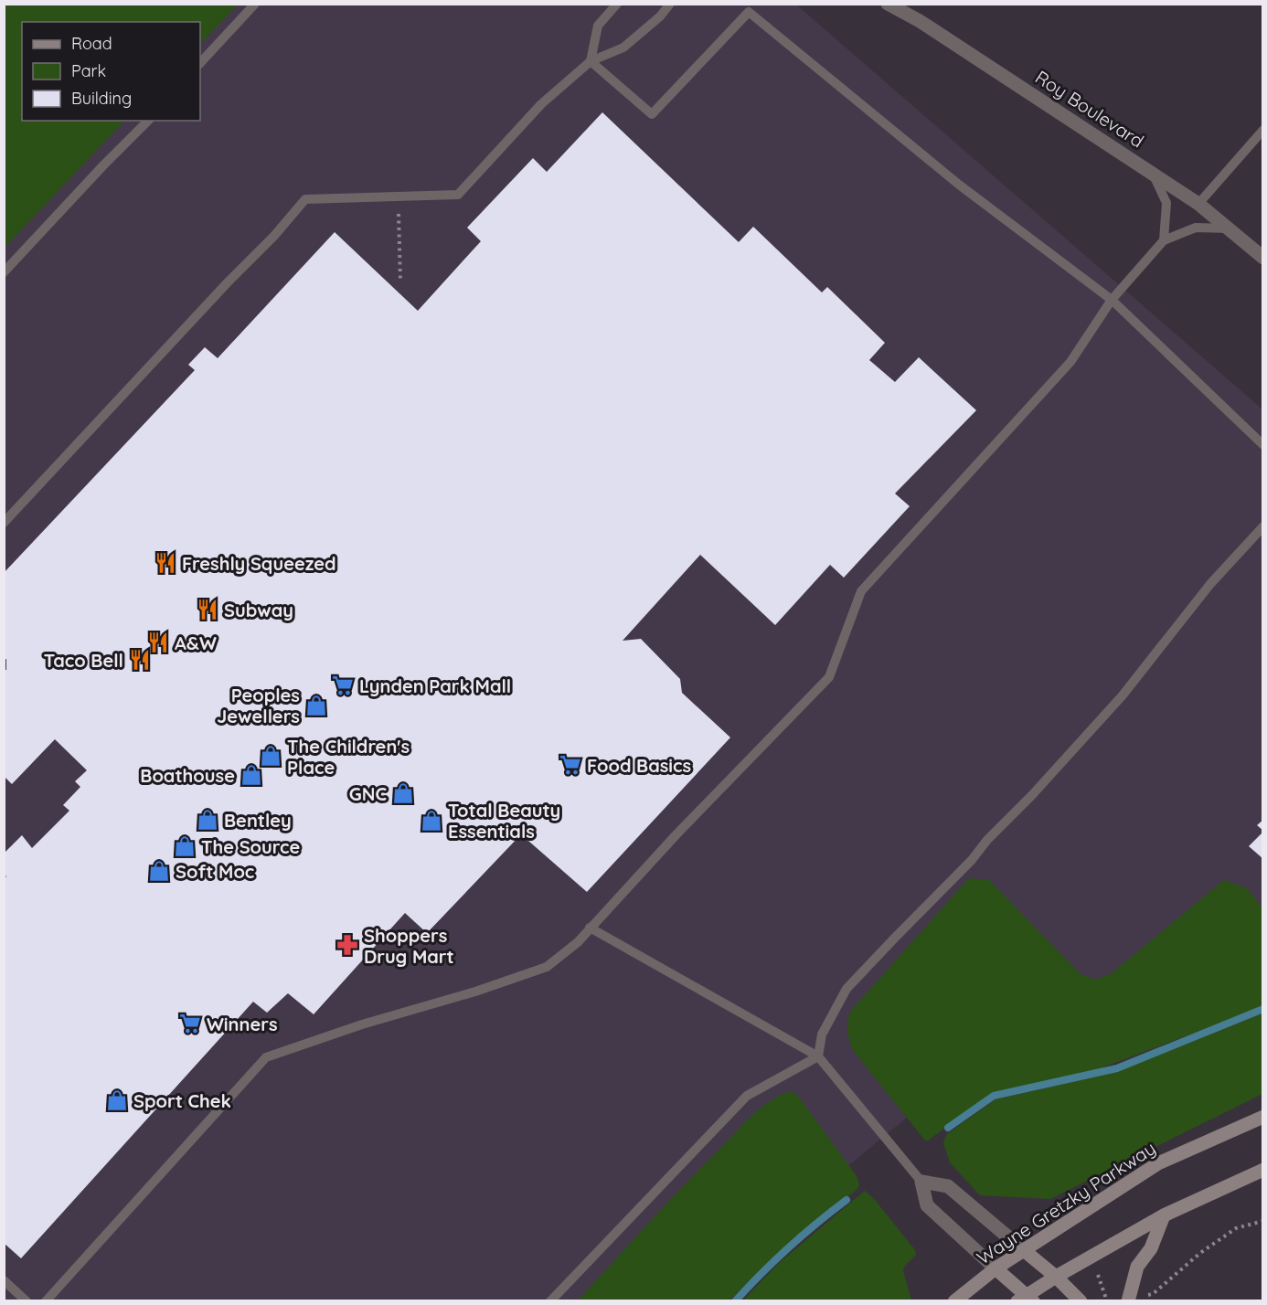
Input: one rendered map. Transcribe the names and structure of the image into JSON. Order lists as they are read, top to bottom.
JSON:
{
  "streets": {
    "main road": ["Wayne Gretzky Parkway"],
    "street": ["Roy Boulevard"]
  },
  "places": {
    "restaurant": [
      "Freshly Squeezed",
      "Subway",
      "A&W",
      "Taco Bell"
    ],
    "supermarket": ["Lynden Park Mall", "Food Basics", "Winners"],
    "shop": [
      "Peoples Jewellers",
      "The Children's Place",
      "Boathouse",
      "GNC",
      "Bentley",
      "Total Beauty Essentials",
      "The Source",
      "Soft Moc",
      "Sport Chek"
    ],
    "pharmacy": ["Shoppers Drug Mart"]
  },
  "legend": ["Road", "Park", "Building"]
}
